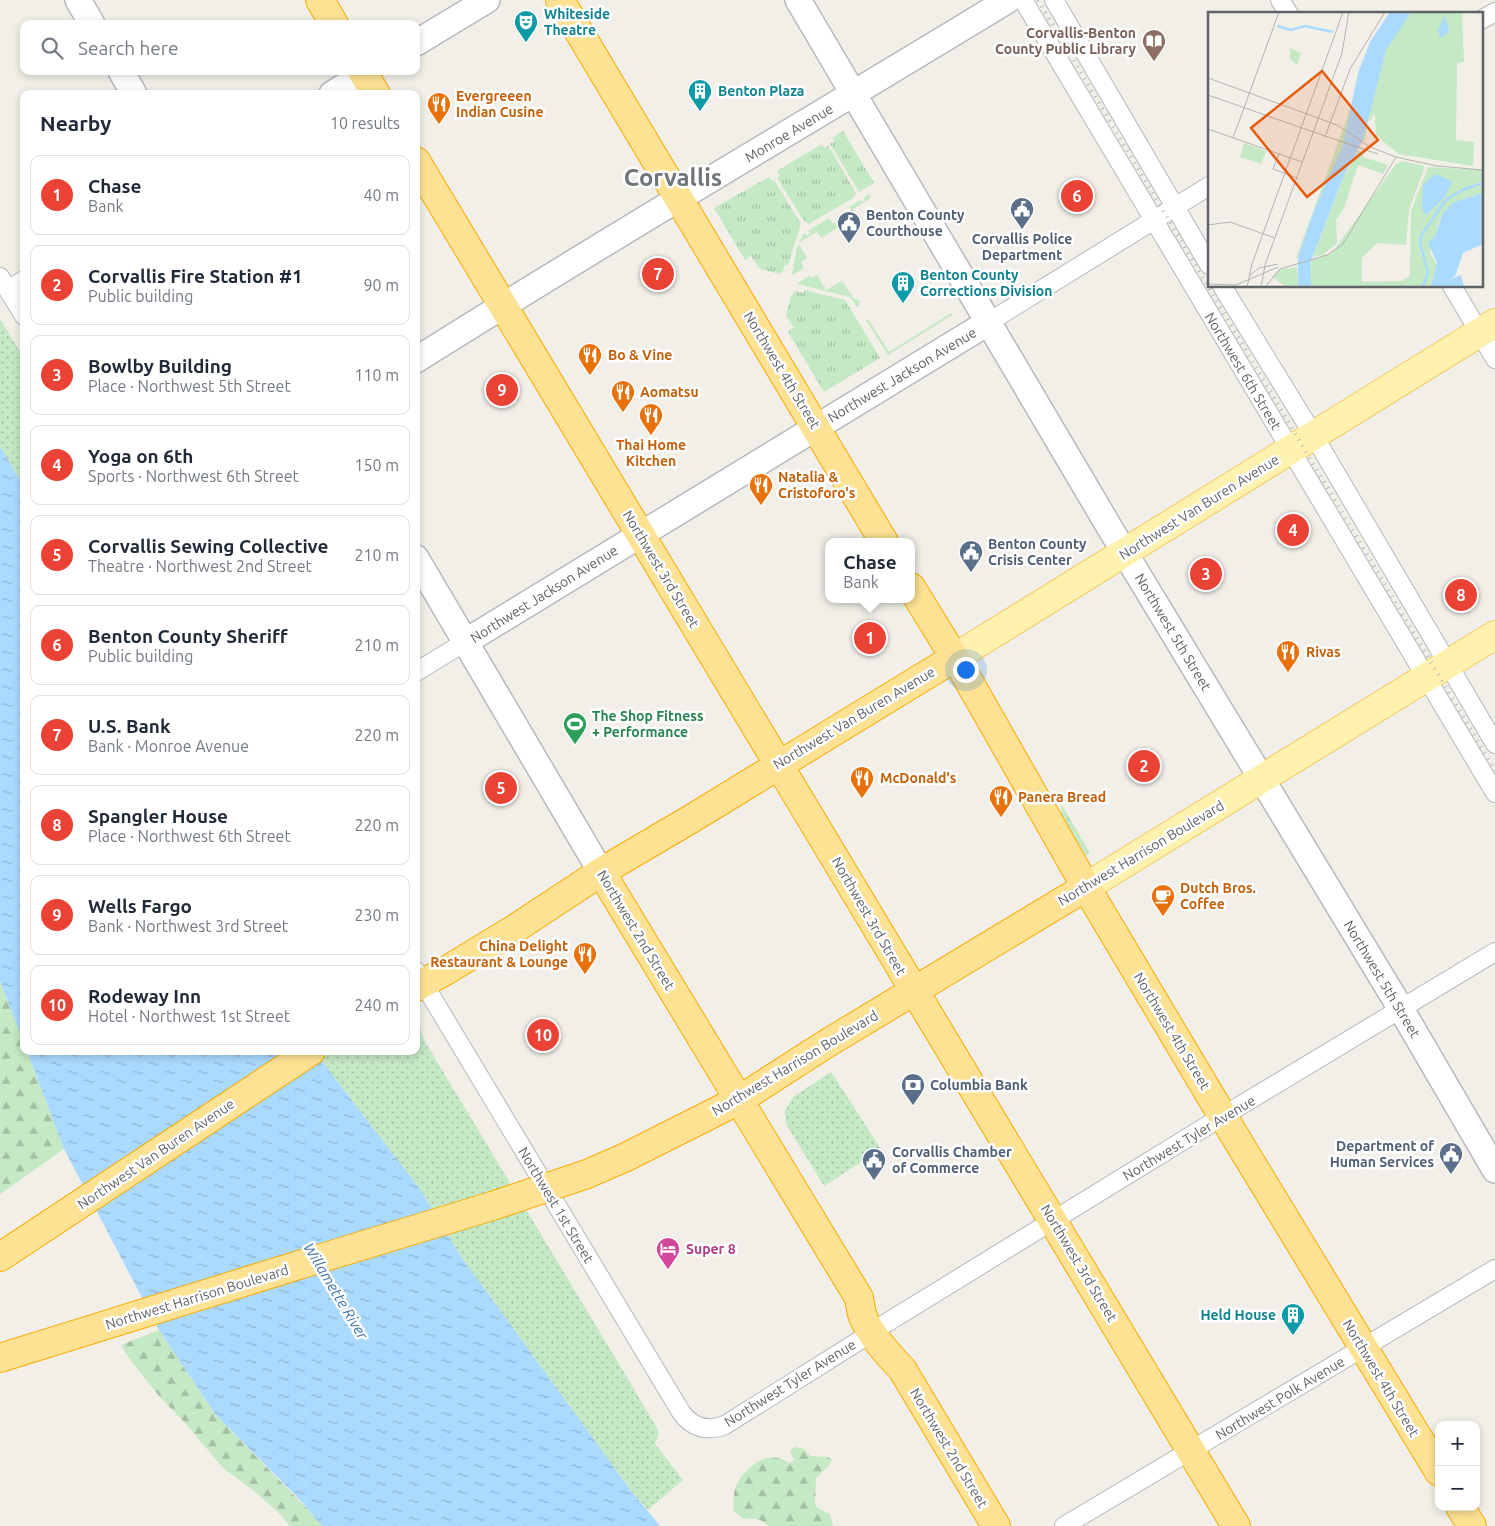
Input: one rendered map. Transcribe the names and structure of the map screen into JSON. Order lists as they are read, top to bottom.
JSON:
{
  "streets": {
    "highway": [
      "Northwest 4th Street",
      "Northwest Van Buren Avenue",
      "Northwest 3rd Street",
      "Northwest Harrison Boulevard",
      "Northwest 2nd Street"
    ],
    "street": [
      "Monroe Avenue",
      "Northwest 6th Street",
      "Northwest Jackson Avenue",
      "Northwest 5th Street",
      "Northwest Tyler Avenue",
      "Northwest 1st Street",
      "Northwest Polk Avenue"
    ]
  },
  "crossings": [
    ["Monroe Avenue", "Northwest 4th Street"],
    ["Monroe Avenue", "Northwest 3rd Street"],
    ["Monroe Avenue", "Northwest 5th Street"],
    ["Northwest 4th Street", "Northwest Jackson Avenue"],
    ["Northwest 4th Street", "Northwest Van Buren Avenue"],
    ["Northwest 4th Street", "Northwest Harrison Boulevard"],
    ["Northwest 4th Street", "Northwest Tyler Avenue"],
    ["Northwest 4th Street", "Northwest Polk Avenue"],
    ["Northwest 6th Street", "Northwest Jackson Avenue"],
    ["Northwest 6th Street", "Northwest Van Buren Avenue"],
    ["Northwest 6th Street", "Northwest Harrison Boulevard"],
    ["Northwest Jackson Avenue", "Northwest 3rd Street"],
    ["Northwest Jackson Avenue", "Northwest 5th Street"],
    ["Northwest Jackson Avenue", "Northwest 2nd Street"],
    ["Northwest Van Buren Avenue", "Northwest 3rd Street"],
    ["Northwest Van Buren Avenue", "Northwest 5th Street"],
    ["Northwest Van Buren Avenue", "Northwest 2nd Street"],
    ["Northwest 3rd Street", "Northwest Harrison Boulevard"],
    ["Northwest 3rd Street", "Northwest Tyler Avenue"],
    ["Northwest 3rd Street", "Northwest Polk Avenue"],
    ["Northwest 5th Street", "Northwest Harrison Boulevard"],
    ["Northwest 5th Street", "Northwest Tyler Avenue"],
    ["Northwest Harrison Boulevard", "Northwest 2nd Street"],
    ["Northwest 2nd Street", "Northwest Tyler Avenue"],
    ["Northwest Tyler Avenue", "Northwest 1st Street"]
  ],
  "districts": ["Corvallis"],
  "water": ["Willamette River"],
  "places": {
    "theatre": ["Whiteside Theatre"],
    "library": ["Corvallis-Benton County Public Library"],
    "building": ["Benton Plaza", "Benton County Corrections Division", "Held House"],
    "restaurant": [
      "Evergreeen Indian Cusine",
      "Bo & Vine",
      "Aomatsu",
      "Thai Home Kitchen",
      "Natalia & Cristoforo's",
      "Rivas",
      "McDonald's",
      "Panera Bread",
      "China Delight Restaurant & Lounge"
    ],
    "public building": [
      "Corvallis Police Department",
      "Benton County Courthouse",
      "Benton County Crisis Center",
      "Department of Human Services",
      "Corvallis Chamber of Commerce"
    ],
    "sports": ["The Shop Fitness + Performance"],
    "cafe": ["Dutch Bros. Coffee"],
    "bank": ["Columbia Bank"],
    "hotel": ["Super 8"]
  },
  "page": {
    "search": "Search here",
    "heading": ["Nearby", "10 results"],
    "list": [
      {
        "mark": "1",
        "name": "Chase",
        "note": "Bank",
        "value": "40 m"
      },
      {
        "mark": "2",
        "name": "Corvallis Fire Station #1",
        "note": "Public building",
        "value": "90 m"
      },
      {
        "mark": "3",
        "name": "Bowlby Building",
        "note": "Place · Northwest 5th Street",
        "value": "110 m"
      },
      {
        "mark": "4",
        "name": "Yoga on 6th",
        "note": "Sports · Northwest 6th Street",
        "value": "150 m"
      },
      {
        "mark": "5",
        "name": "Corvallis Sewing Collective",
        "note": "Theatre · Northwest 2nd Street",
        "value": "210 m"
      },
      {
        "mark": "6",
        "name": "Benton County Sheriff",
        "note": "Public building",
        "value": "210 m"
      },
      {
        "mark": "7",
        "name": "U.S. Bank",
        "note": "Bank · Monroe Avenue",
        "value": "220 m"
      },
      {
        "mark": "8",
        "name": "Spangler House",
        "note": "Place · Northwest 6th Street",
        "value": "220 m"
      },
      {
        "mark": "9",
        "name": "Wells Fargo",
        "note": "Bank · Northwest 3rd Street",
        "value": "230 m"
      },
      {
        "mark": "10",
        "name": "Rodeway Inn",
        "note": "Hotel · Northwest 1st Street",
        "value": "240 m"
      }
    ],
    "pins": [
      "6",
      "7",
      "9",
      "4",
      "3",
      "8",
      "1",
      "2",
      "5",
      "10"
    ],
    "popup": ["Chase", "Bank"],
    "map_buttons": ["+", "−"]
  }
}
